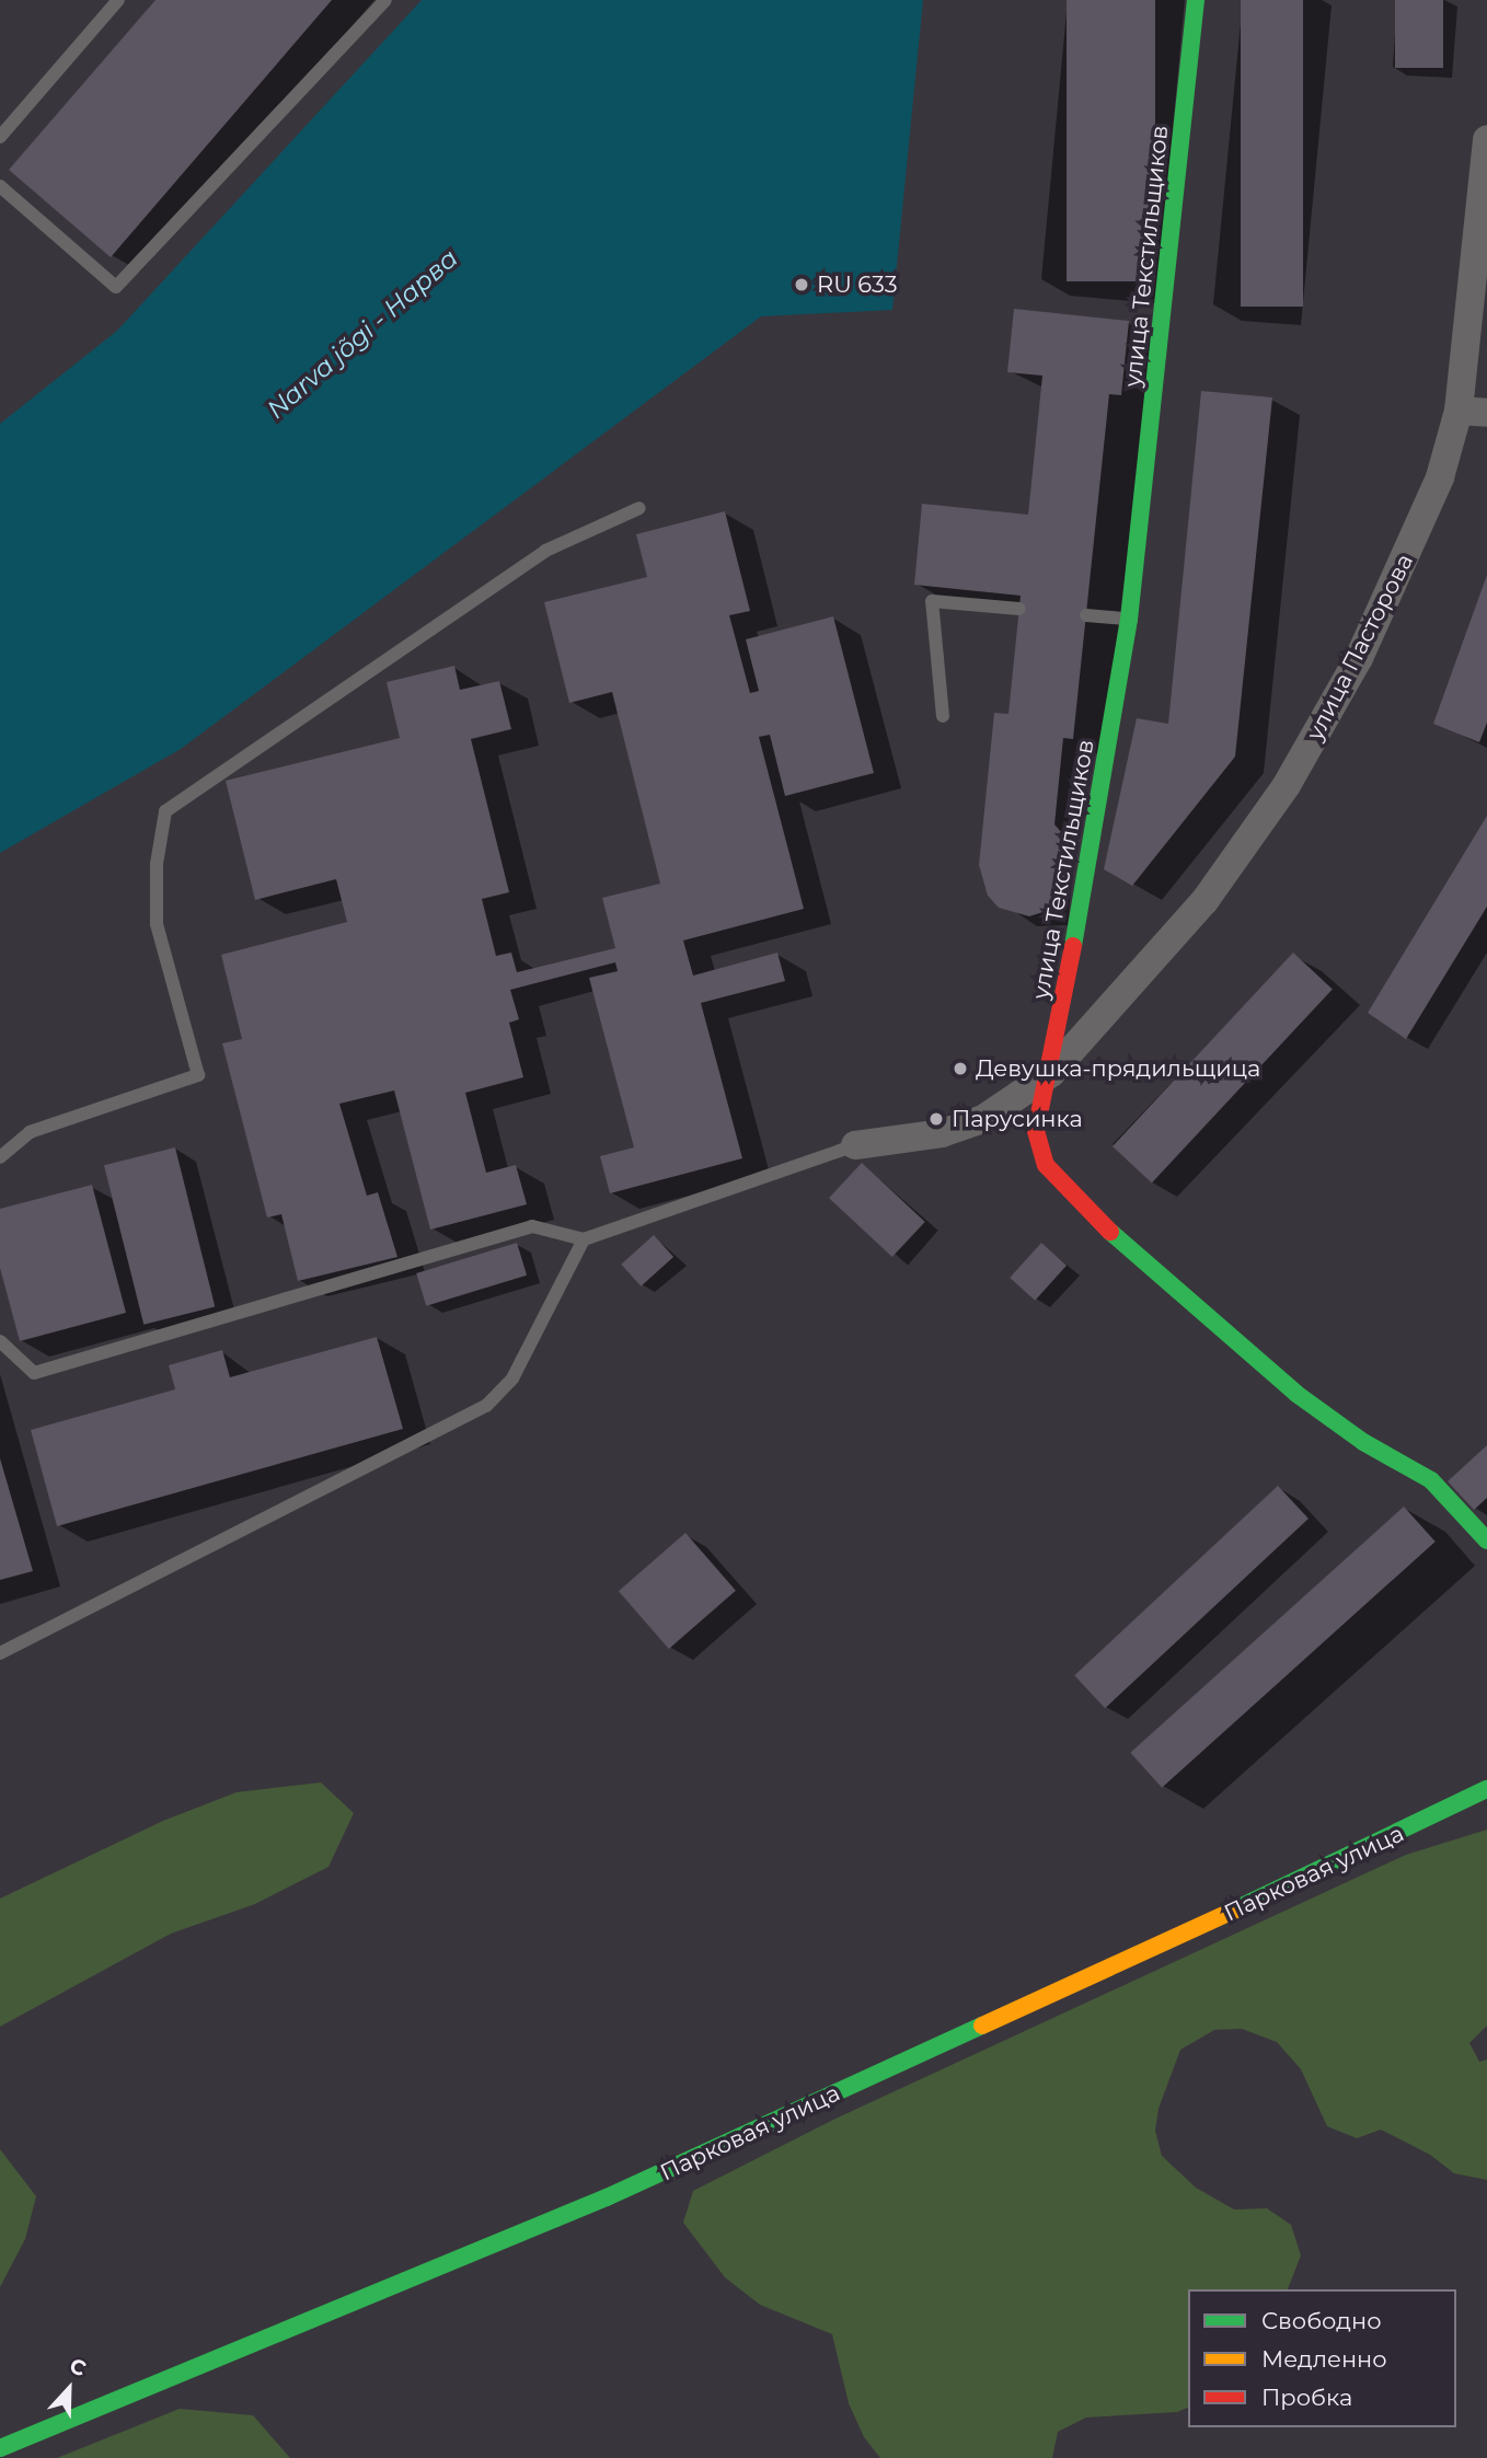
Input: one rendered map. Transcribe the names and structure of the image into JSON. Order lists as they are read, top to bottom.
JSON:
{
  "streets": {
    "street": ["улица Текстильщиков", "улица Пасторова", "Парковая улица"]
  },
  "crossings": [
    ["улица Текстильщиков", "улица Пасторова"]
  ],
  "water": ["Narva jõgi - Нарва"],
  "places": ["RU 633", "Девушка-прядильщица", "Парусинка"],
  "legend": ["Свободно", "Медленно", "Пробка"],
  "north": "top"
}
